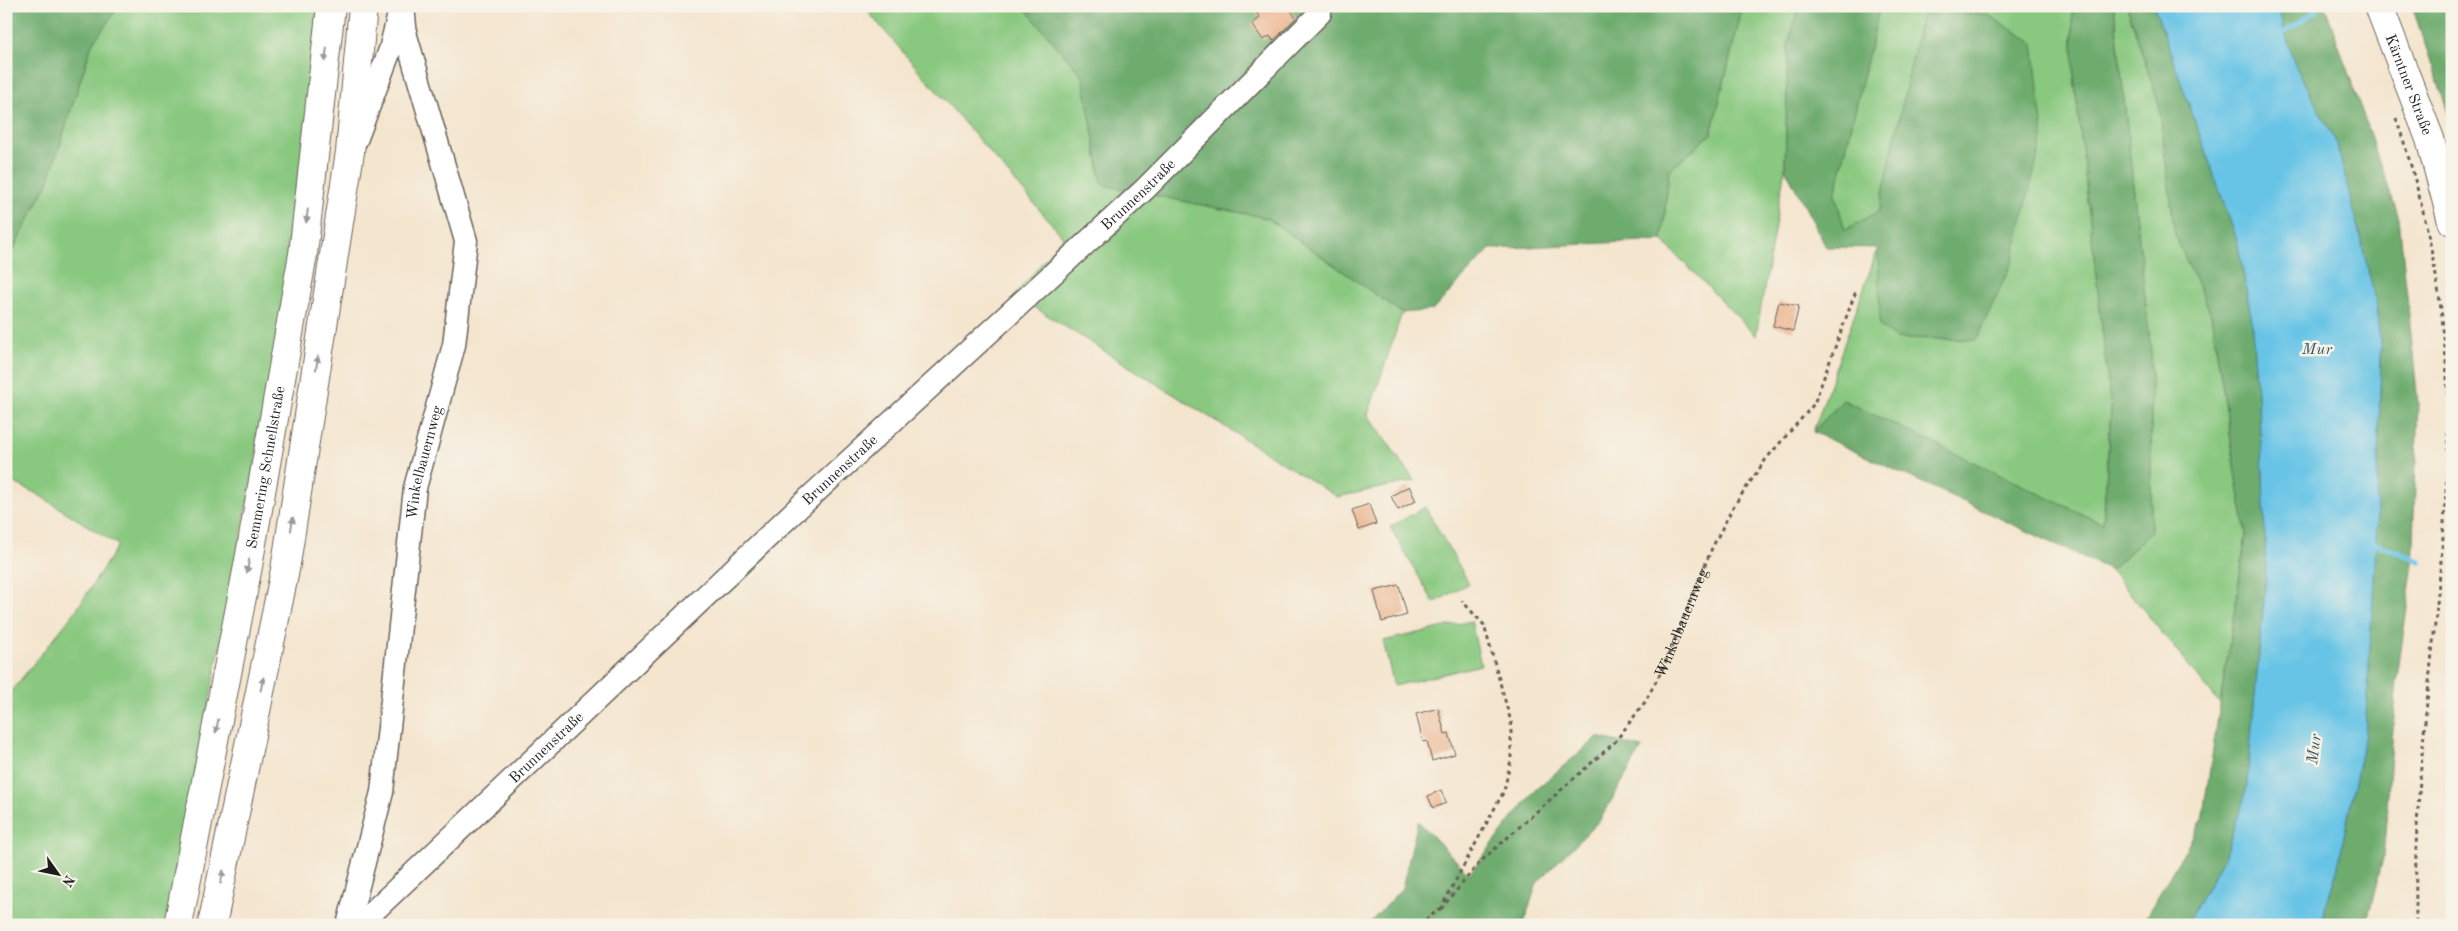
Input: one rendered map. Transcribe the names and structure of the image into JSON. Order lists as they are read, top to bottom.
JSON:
{
  "streets": {
    "main road": ["Kärntner Straße", "Semmering Schnellstraße"],
    "street": ["Brunnenstraße", "Winkelbauernweg"]
  },
  "water": ["Mur"],
  "north": "bottom right"
}
